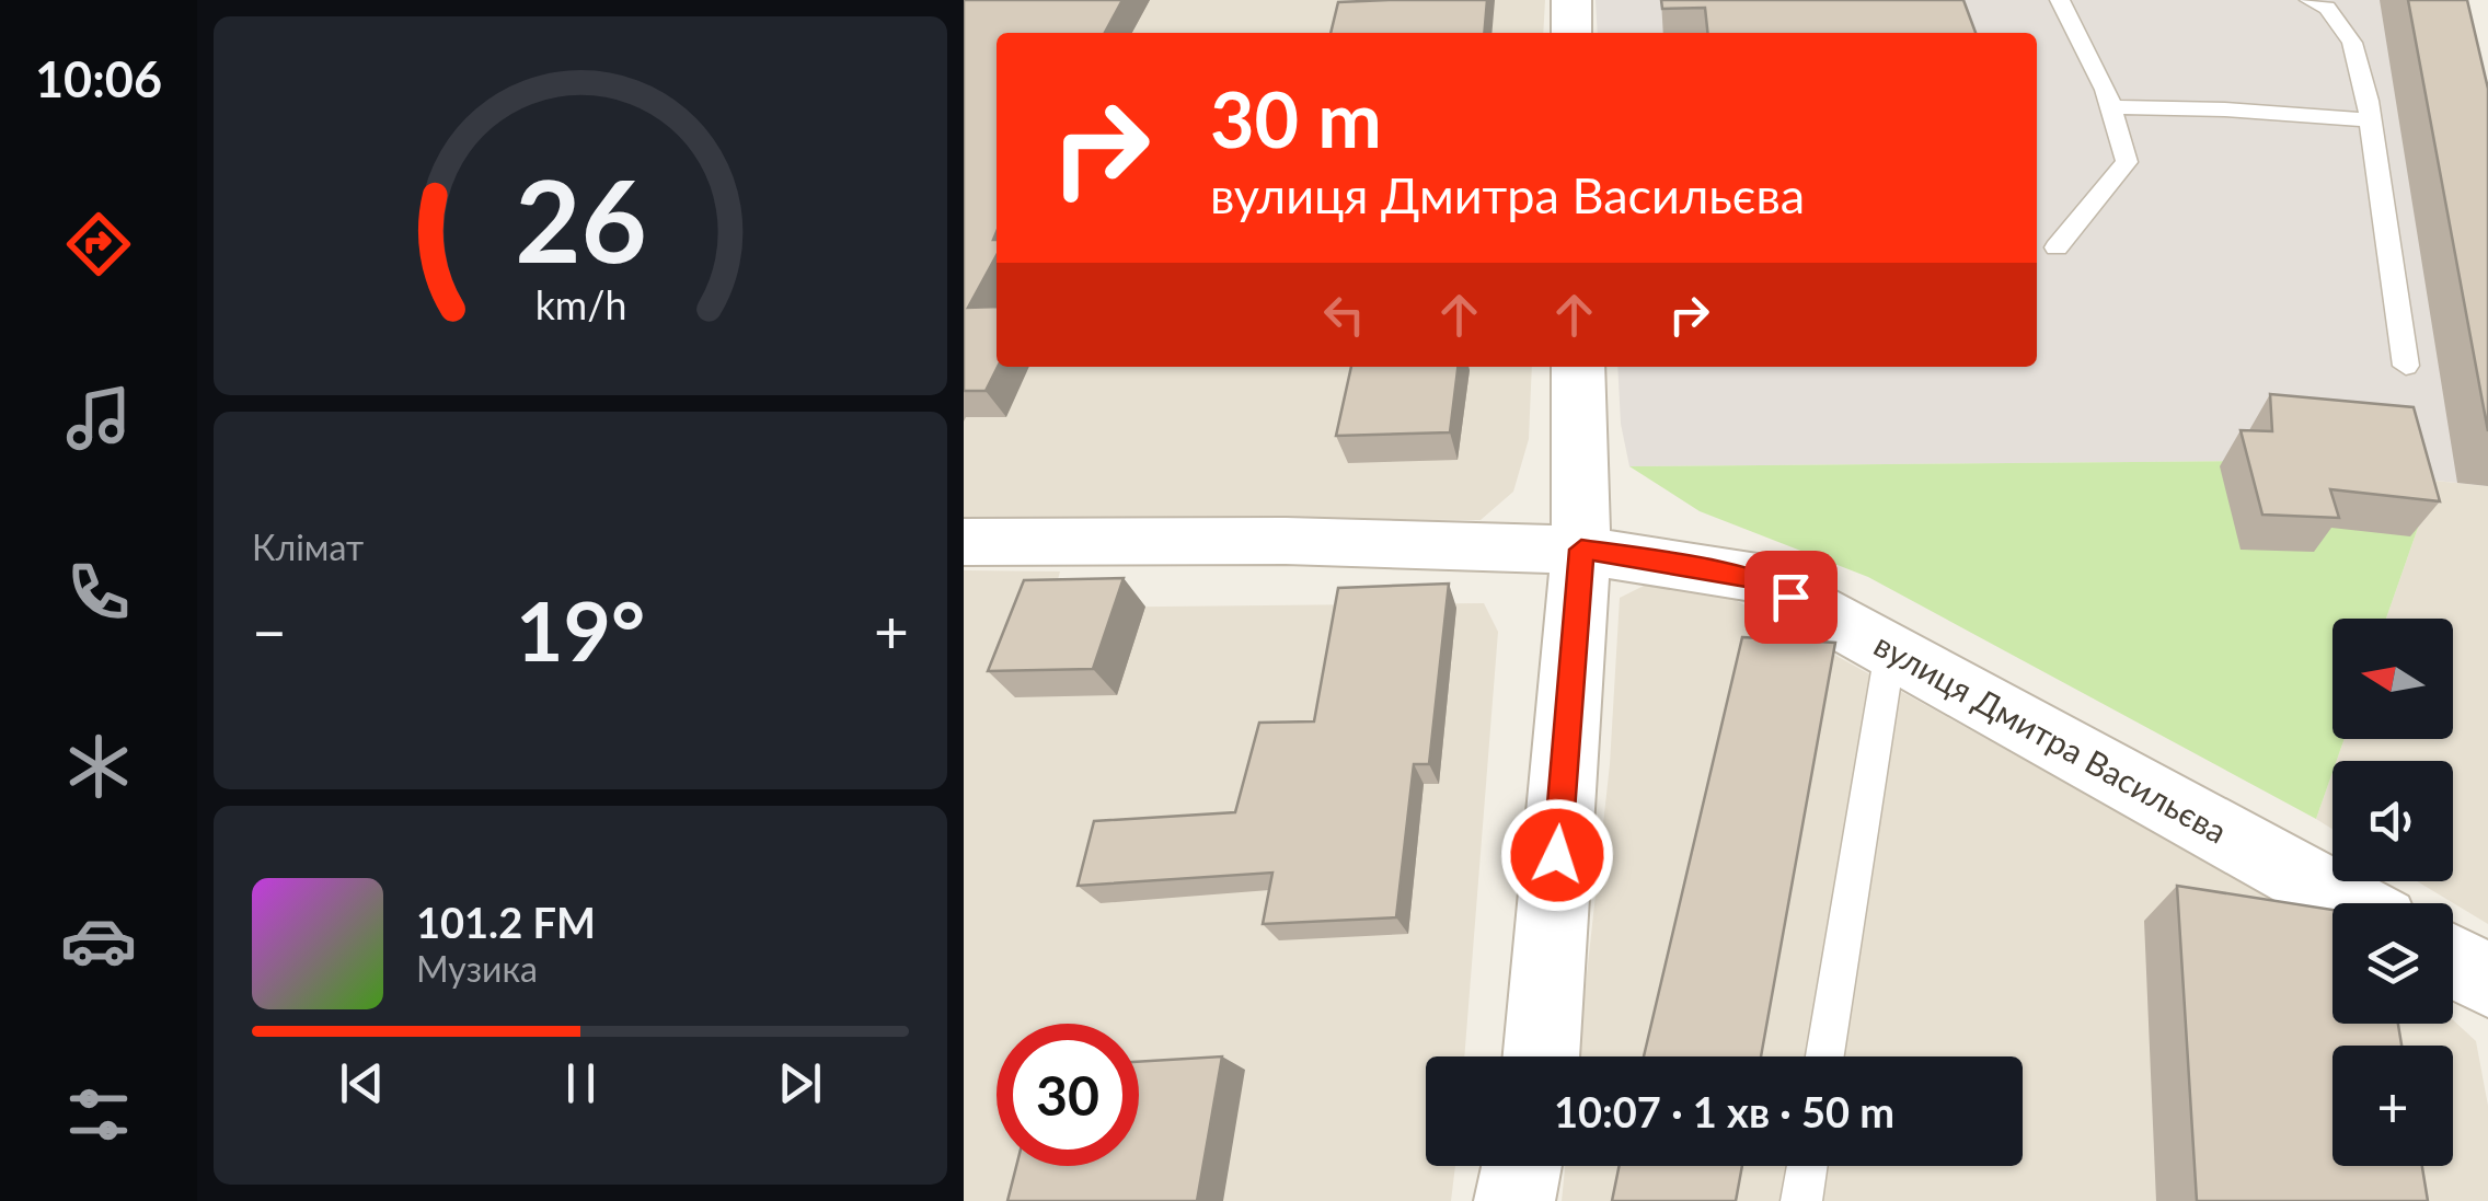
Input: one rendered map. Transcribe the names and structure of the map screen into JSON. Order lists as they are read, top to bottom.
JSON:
{
  "streets": {
    "street": ["вулиця Дмитра Васильєва"]
  },
  "north": "left",
  "page": {
    "tabs": "10:06",
    "turn": ["30 m", "вулиця Дмитра Васильєва"],
    "tile": "Клімат",
    "heat": ["−", "19°", "+"],
    "map_buttons": "+",
    "song": ["101.2 FM", "Музика"],
    "limit": "30",
    "trip": "10:07 · 1 хв · 50 m",
    "gauge": ["26", "km/h"]
  }
}
